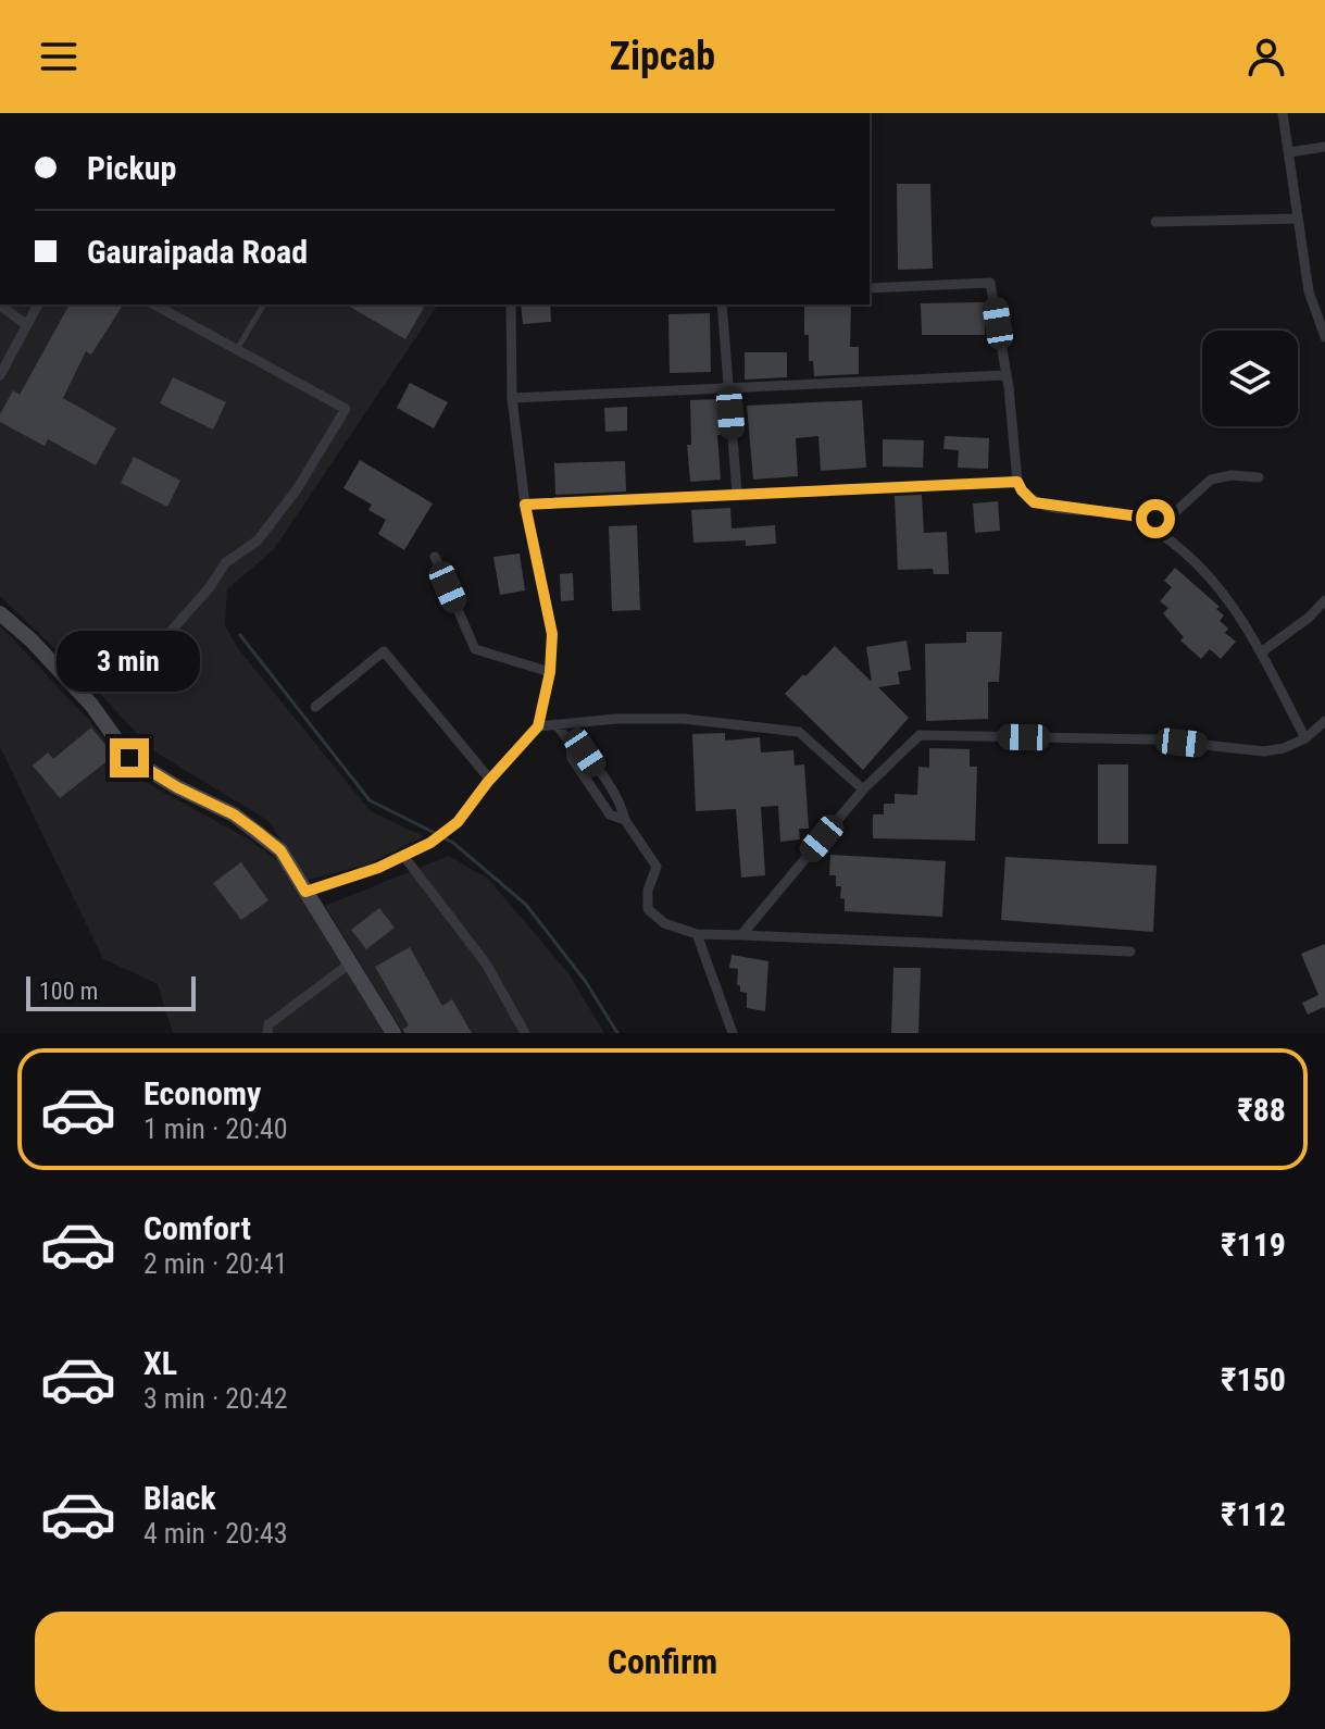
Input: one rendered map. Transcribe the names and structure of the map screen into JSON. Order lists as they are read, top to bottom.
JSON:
{
  "scale_bar": "100 m",
  "page": {
    "header": "Zipcab",
    "banner": ["Pickup", "Gauraipada Road"],
    "bubble": "3 min",
    "scale": "100 m",
    "list": [
      {
        "name": "Economy",
        "note": "1 min · 20:40",
        "value": "₹88"
      },
      {
        "name": "Comfort",
        "note": "2 min · 20:41",
        "value": "₹119"
      },
      {
        "name": "XL",
        "note": "3 min · 20:42",
        "value": "₹150"
      },
      {
        "name": "Black",
        "note": "4 min · 20:43",
        "value": "₹112"
      }
    ],
    "buttons": "Confirm"
  }
}
